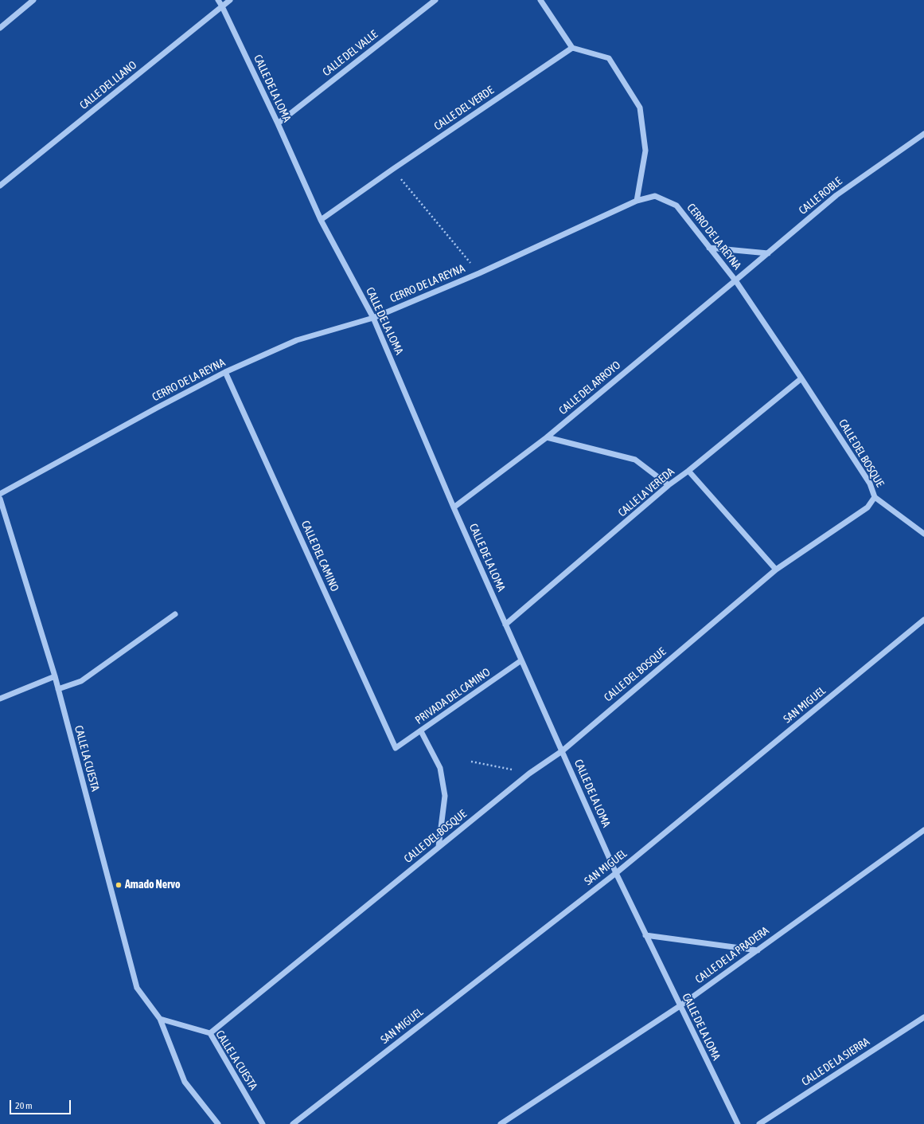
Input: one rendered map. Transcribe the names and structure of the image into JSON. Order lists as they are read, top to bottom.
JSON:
{
  "streets": {
    "street": [
      "CALLE DEL VALLE",
      "CALLE DEL LLANO",
      "CALLE DE LA LOMA",
      "CALLE DEL VERDE",
      "CALLE ROBLE",
      "CERRO DE LA REYNA",
      "CALLE DEL ARROYO",
      "CALLE DEL BOSQUE",
      "CALLE LA VEREDA",
      "CALLE DEL CAMINO",
      "PRIVADA DEL CAMINO",
      "SAN MIGUEL",
      "CALLE LA CUESTA",
      "CALLE DE LA PRADERA",
      "CALLE DE LA SIERRA"
    ]
  },
  "crossings": [
    ["CALLE DEL VALLE", "CALLE DE LA LOMA"],
    ["CALLE DEL LLANO", "CALLE DE LA LOMA"],
    ["CALLE DE LA LOMA", "CALLE DEL VERDE"],
    ["CALLE DE LA LOMA", "CERRO DE LA REYNA"],
    ["CALLE DE LA LOMA", "CALLE DEL ARROYO"],
    ["CALLE DE LA LOMA", "CALLE DEL BOSQUE"],
    ["CALLE DE LA LOMA", "CALLE LA VEREDA"],
    ["CALLE DE LA LOMA", "PRIVADA DEL CAMINO"],
    ["CALLE DE LA LOMA", "SAN MIGUEL"],
    ["CALLE DE LA LOMA", "CALLE DE LA PRADERA"],
    ["CALLE ROBLE", "CERRO DE LA REYNA"],
    ["CALLE ROBLE", "CALLE DEL ARROYO"],
    ["CALLE ROBLE", "CALLE DEL BOSQUE"],
    ["CERRO DE LA REYNA", "CALLE DEL ARROYO"],
    ["CERRO DE LA REYNA", "CALLE DEL BOSQUE"],
    ["CERRO DE LA REYNA", "CALLE DEL CAMINO"],
    ["CALLE DEL ARROYO", "CALLE DEL BOSQUE"],
    ["CALLE DEL BOSQUE", "CALLE LA VEREDA"],
    ["CALLE DEL BOSQUE", "CALLE LA CUESTA"],
    ["CALLE DEL CAMINO", "PRIVADA DEL CAMINO"]
  ],
  "places": ["Amado Nervo"],
  "scale_bar": "20 m"
}
